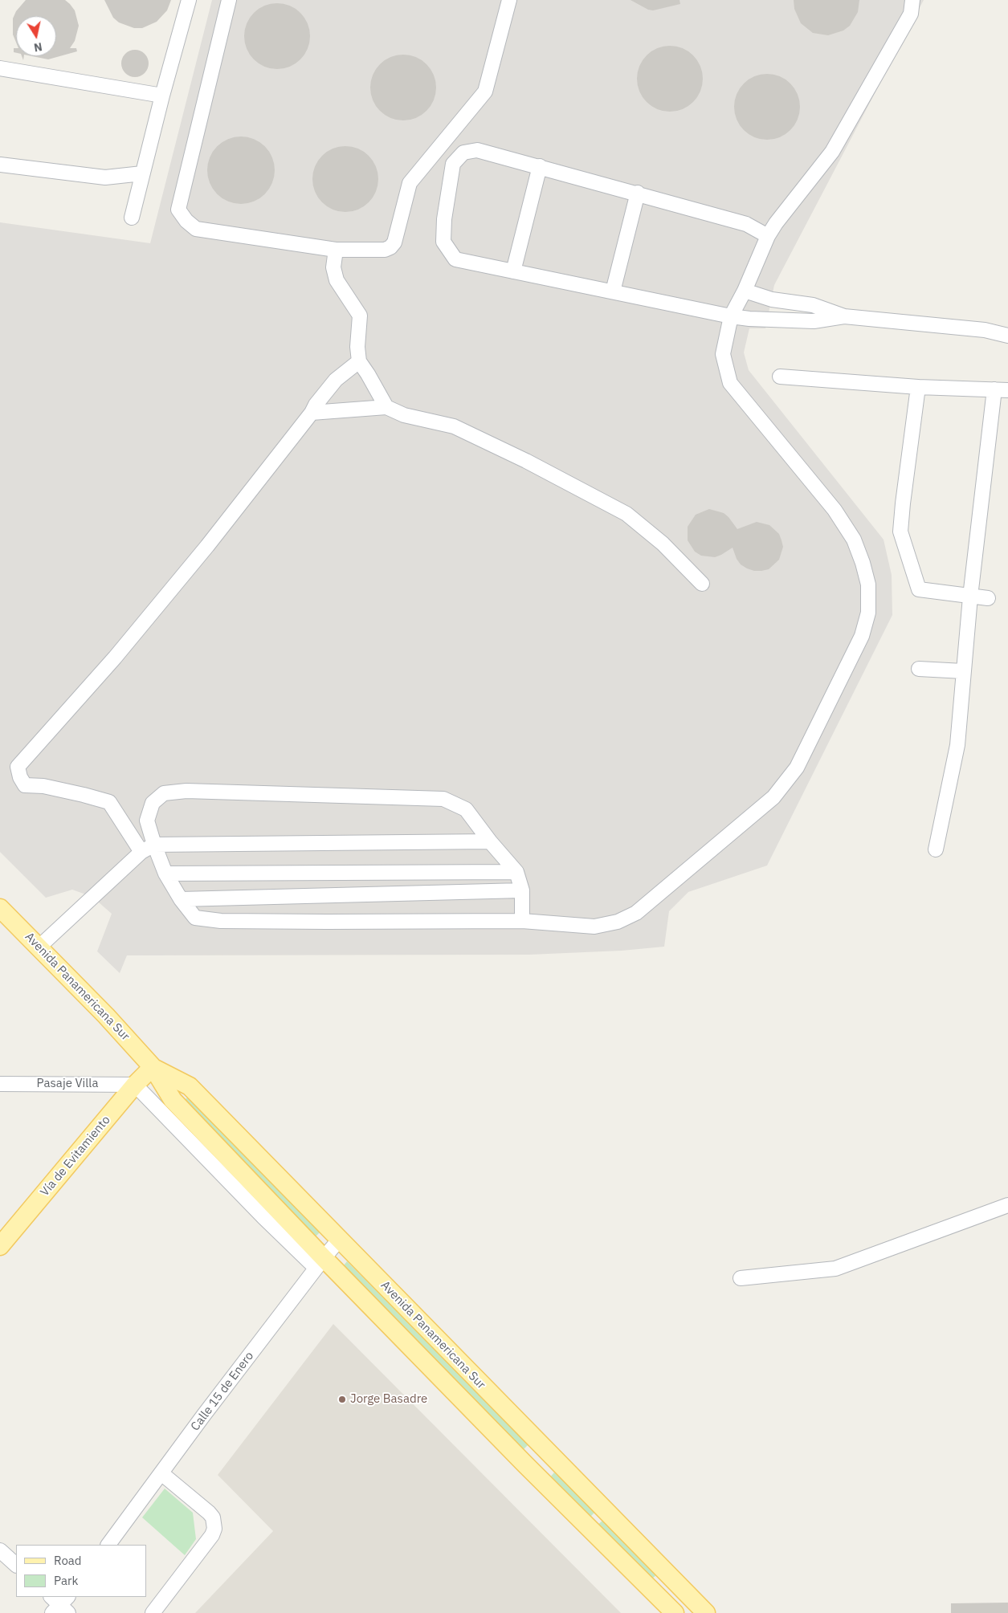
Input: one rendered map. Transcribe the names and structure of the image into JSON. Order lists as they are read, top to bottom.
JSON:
{
  "streets": {
    "main road": ["Avenida Panamericana Sur", "Vía de Evitamiento"],
    "street": ["Pasaje Villa", "Calle 15 de Enero"]
  },
  "crossings": [
    ["Avenida Panamericana Sur", "Pasaje Villa"],
    ["Avenida Panamericana Sur", "Vía de Evitamiento"],
    ["Avenida Panamericana Sur", "Calle 15 de Enero"],
    ["Pasaje Villa", "Vía de Evitamiento"]
  ],
  "places": ["Jorge Basadre"],
  "legend": ["Road", "Park"],
  "north": "bottom"
}
